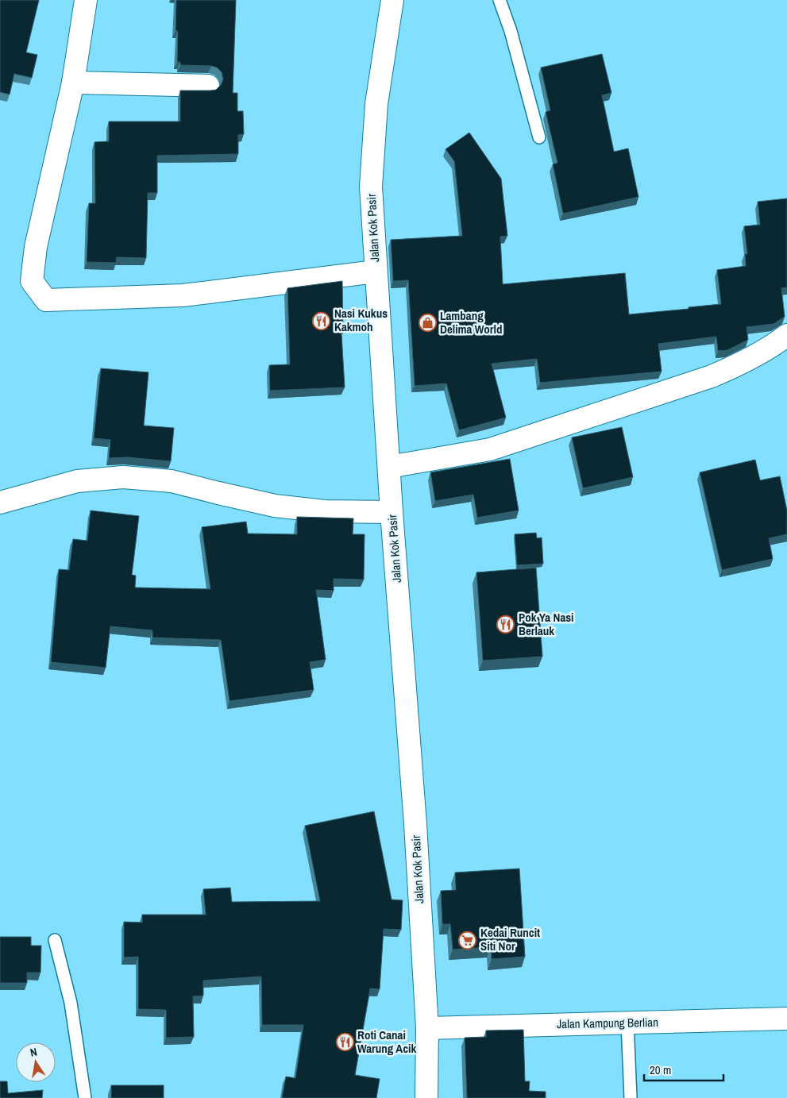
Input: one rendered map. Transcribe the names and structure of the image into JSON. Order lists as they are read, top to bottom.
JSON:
{
  "streets": {
    "street": ["Jalan Kok Pasir", "Jalan Kampung Berlian"]
  },
  "crossings": [
    ["Jalan Kok Pasir", "Jalan Kampung Berlian"]
  ],
  "places": {
    "restaurant": ["Nasi Kukus Kakmoh", "Pok Ya Nasi Berlauk", "Roti Canai Warung Acik"],
    "shop": ["Lambang Delima World"],
    "supermarket": ["Kedai Runcit Siti Nor"]
  },
  "scale_bar": "20 m",
  "north": "top"
}
